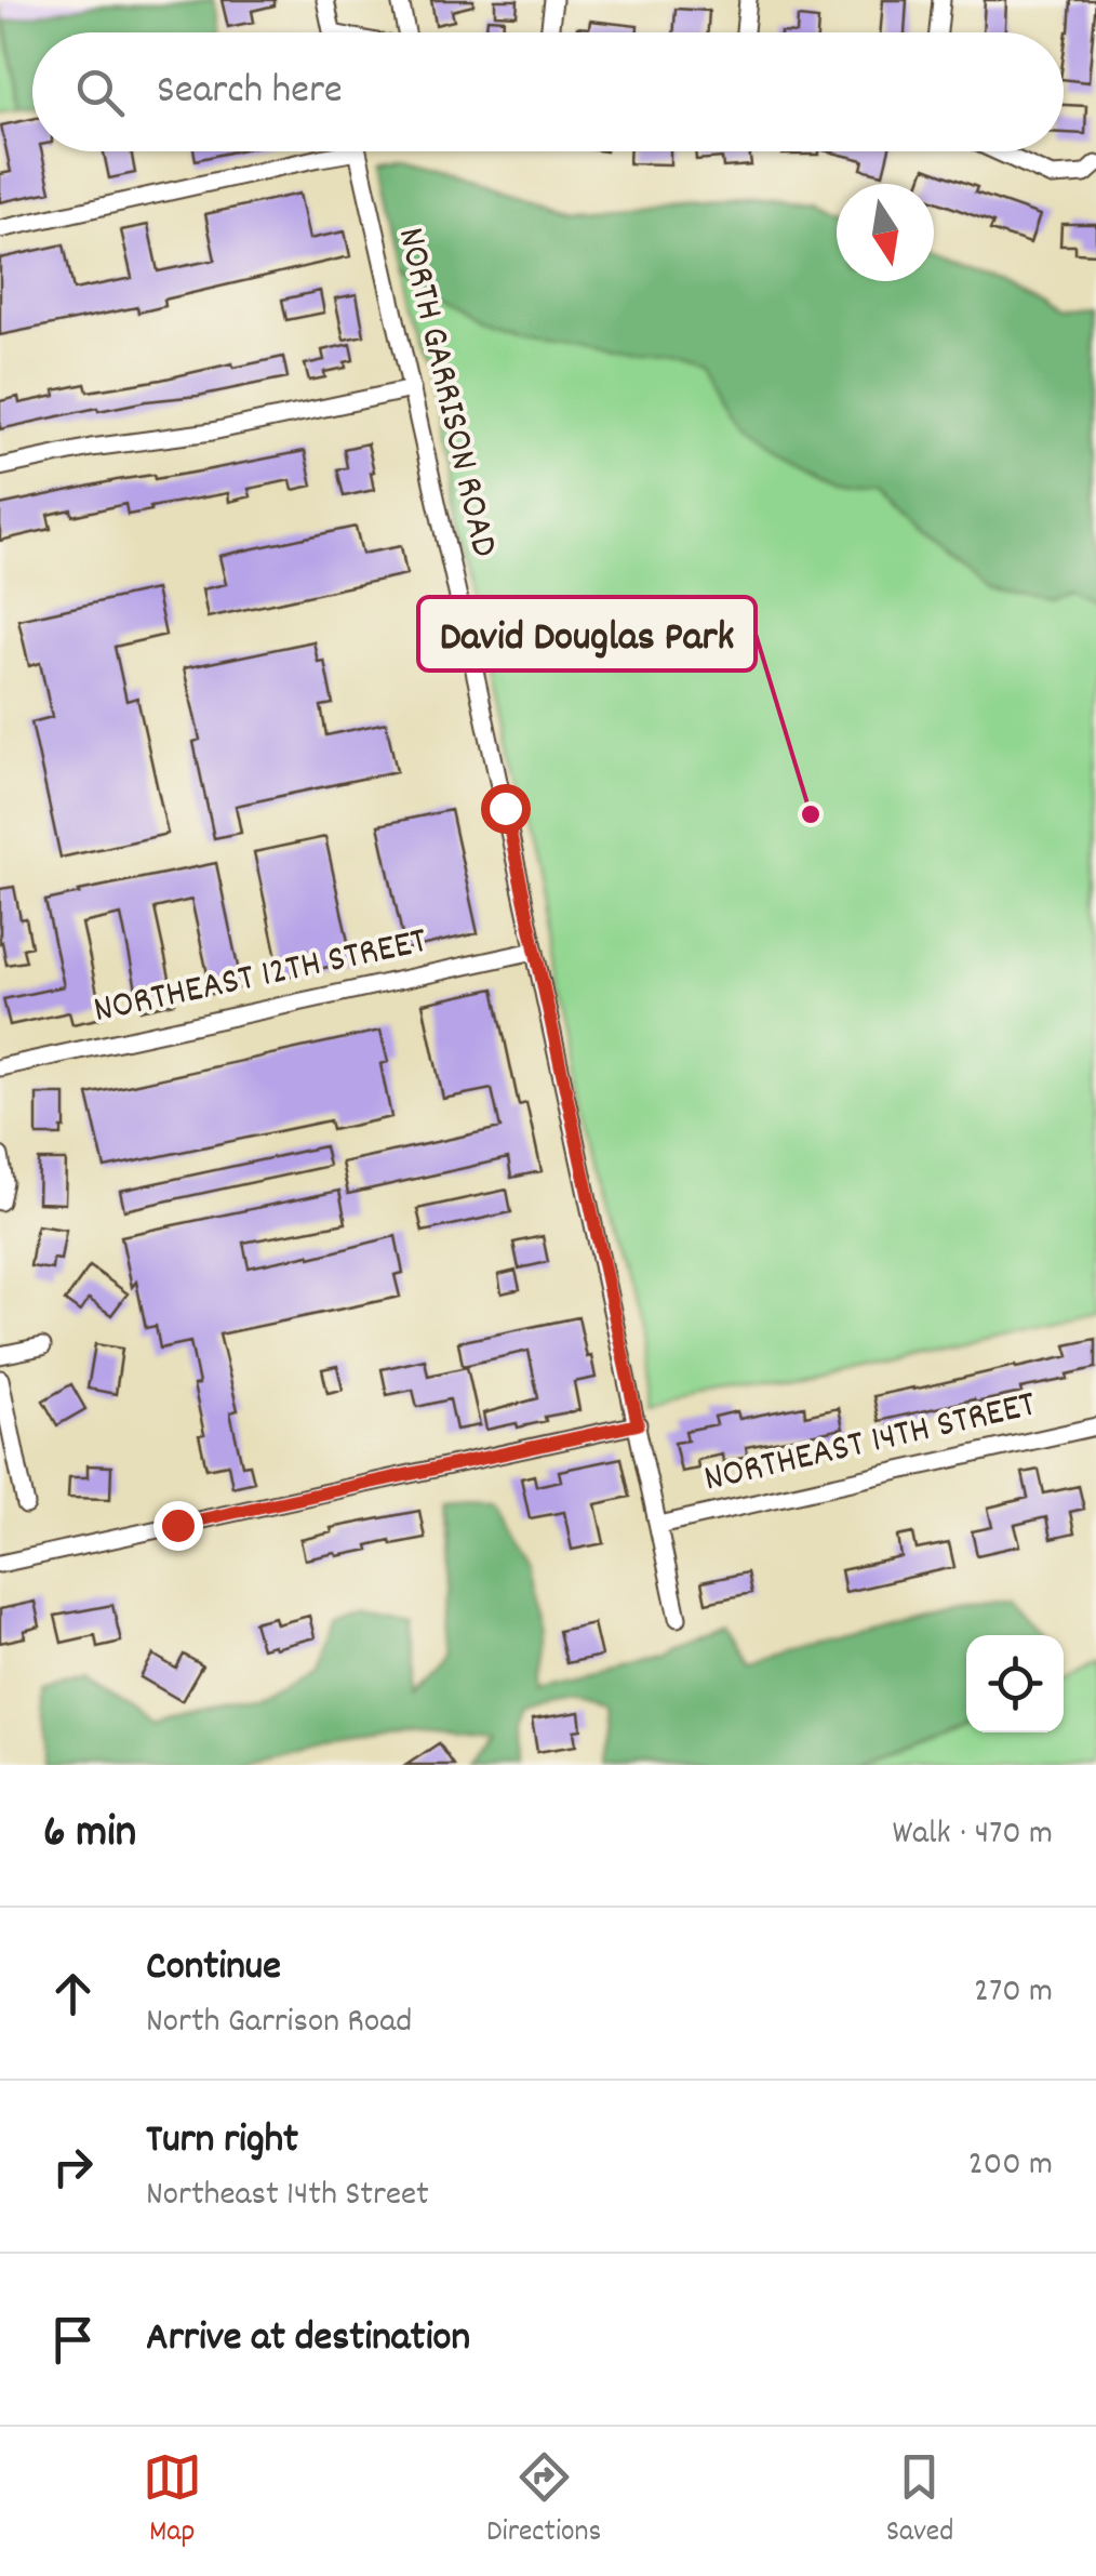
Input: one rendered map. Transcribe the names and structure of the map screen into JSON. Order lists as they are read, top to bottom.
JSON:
{
  "streets": {
    "street": ["NORTH GARRISON ROAD", "NORTHEAST 12TH STREET", "NORTHEAST 14TH STREET"]
  },
  "crossings": [
    ["NORTH GARRISON ROAD", "NORTHEAST 12TH STREET"],
    ["NORTH GARRISON ROAD", "NORTHEAST 14TH STREET"]
  ],
  "places": ["David Douglas Park"],
  "north": "bottom",
  "page": {
    "search": "Search here",
    "heading": ["6 min", "Walk · 470 m"],
    "list": [
      ["Continue", "North Garrison Road", "270 m"],
      ["Turn right", "Northeast 14th Street", "200 m"],
      "Arrive at destination"
    ],
    "nav": ["Map", "Directions", "Saved"]
  }
}
